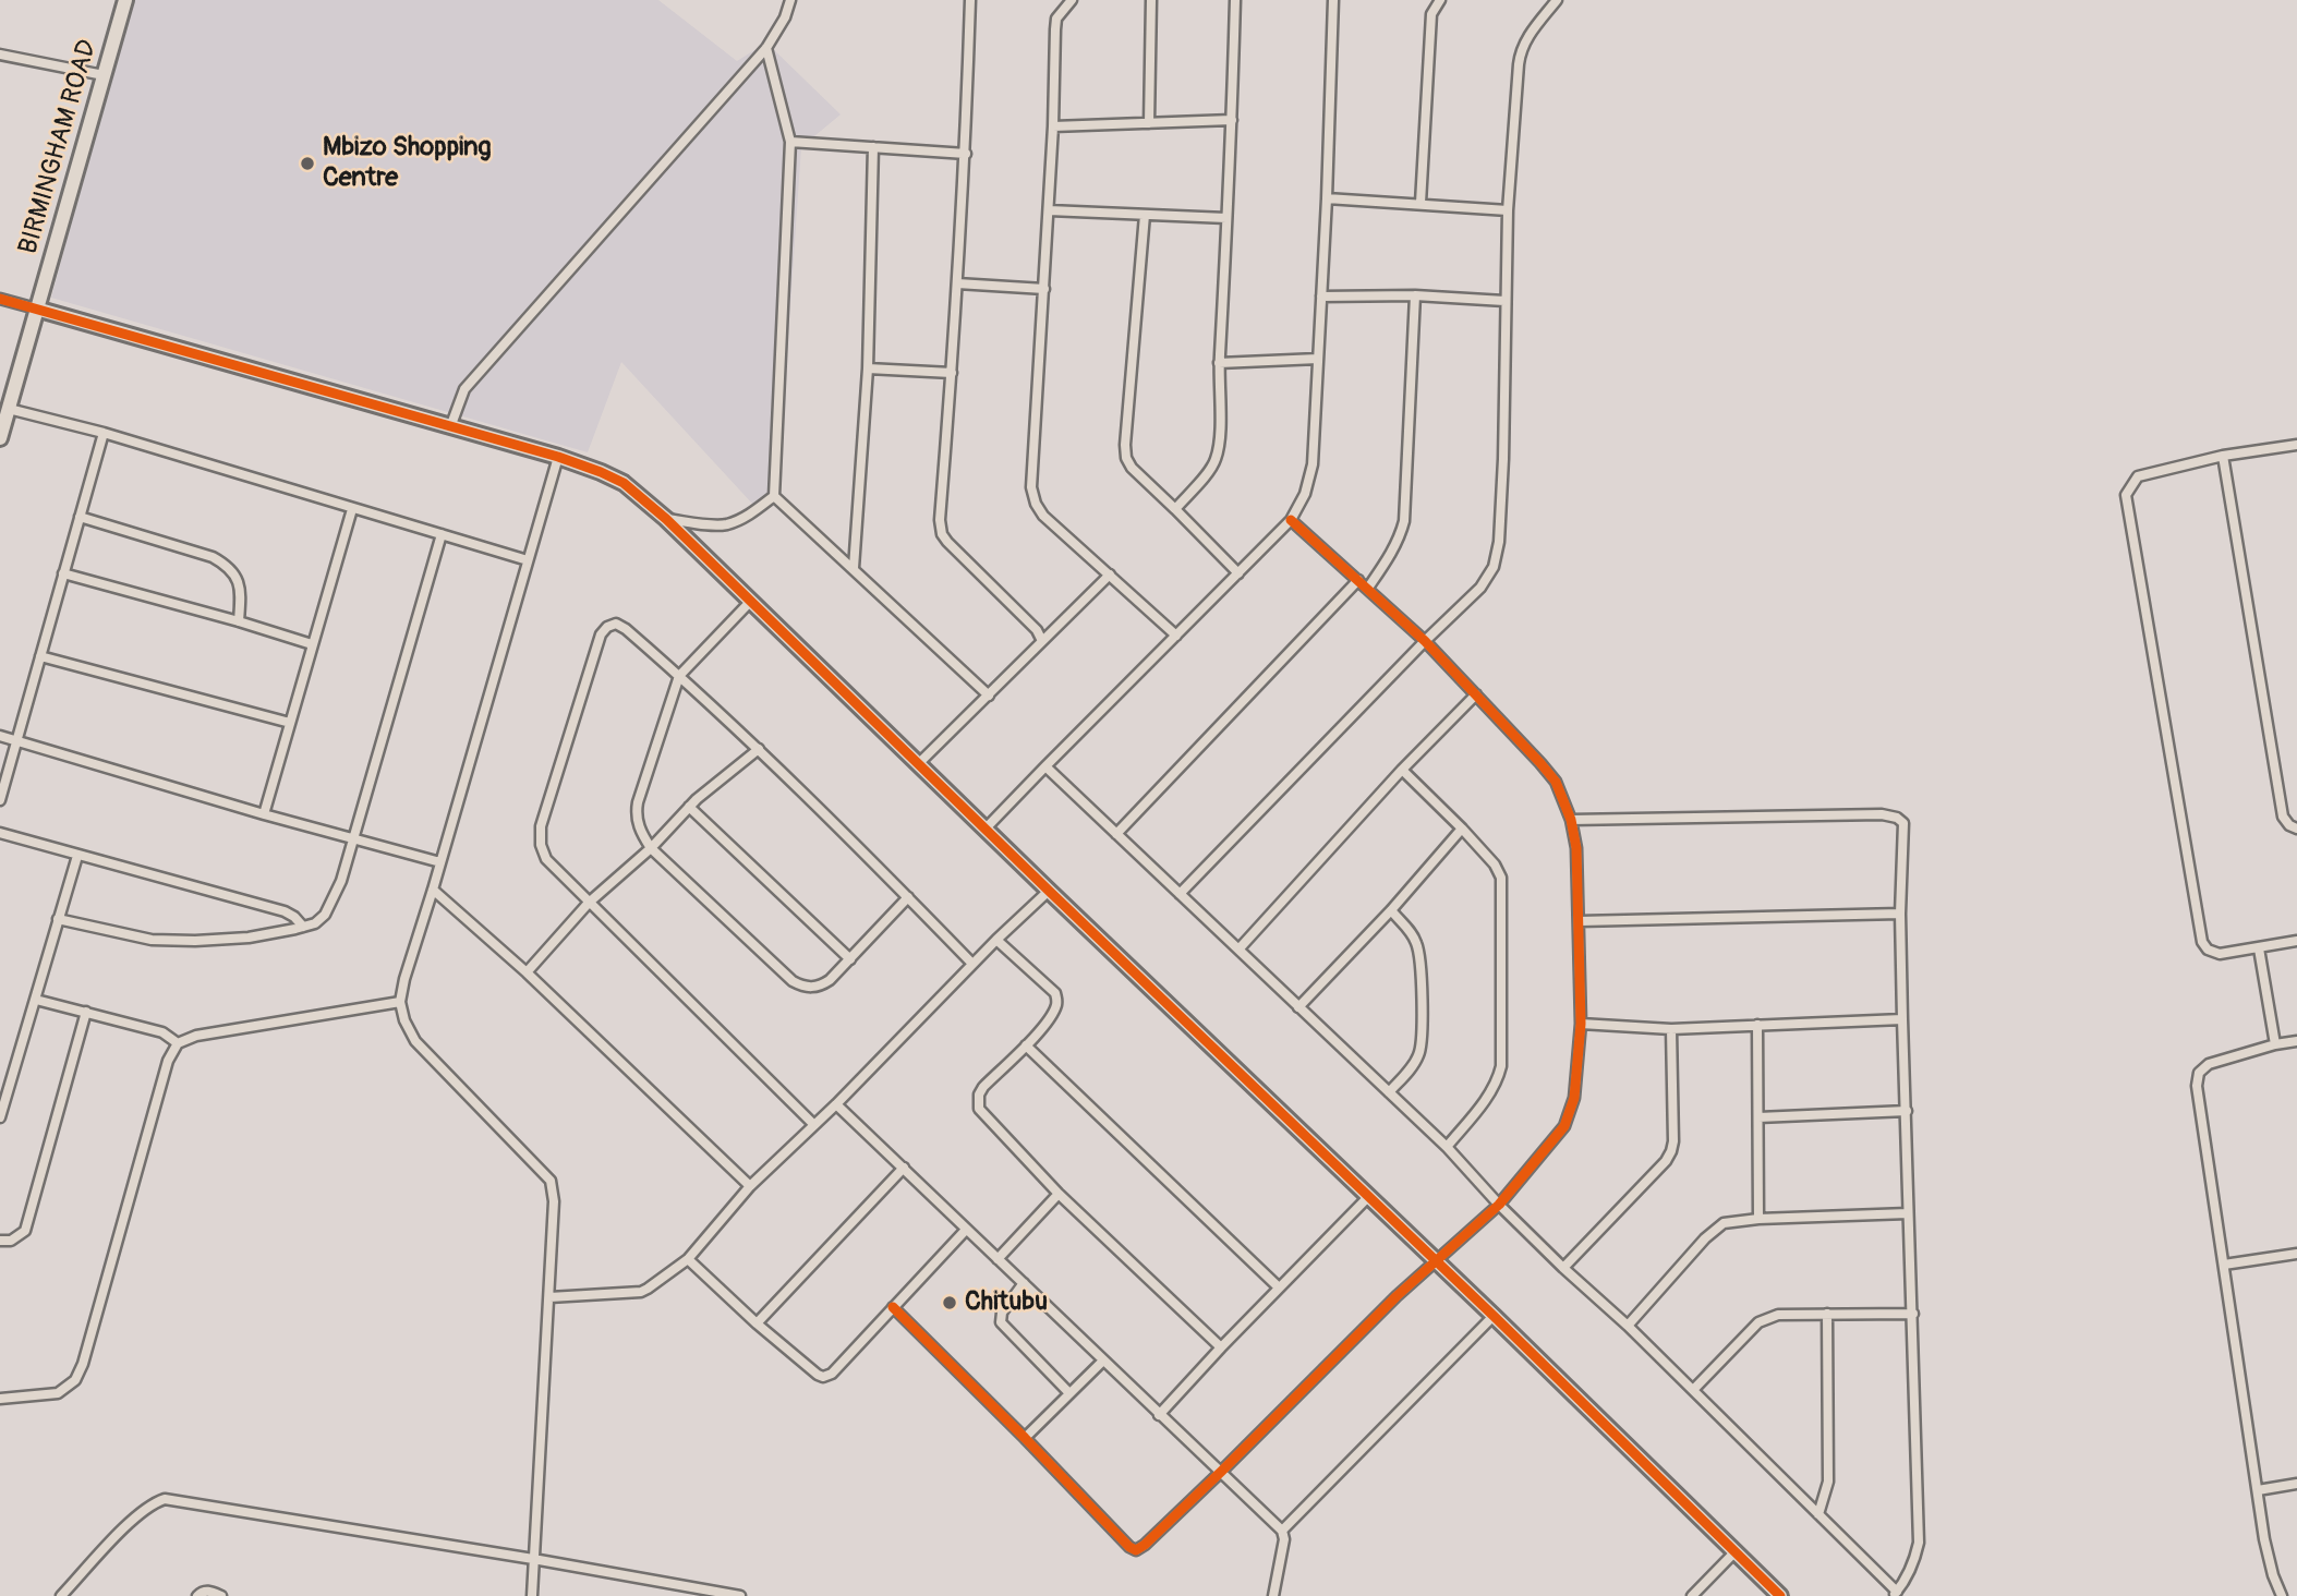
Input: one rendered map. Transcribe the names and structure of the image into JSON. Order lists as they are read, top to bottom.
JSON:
{
  "streets": {
    "street": ["BIRMINGHAM ROAD"]
  },
  "places": ["Mbizo Shopping Centre", "Chitubu"]
}
